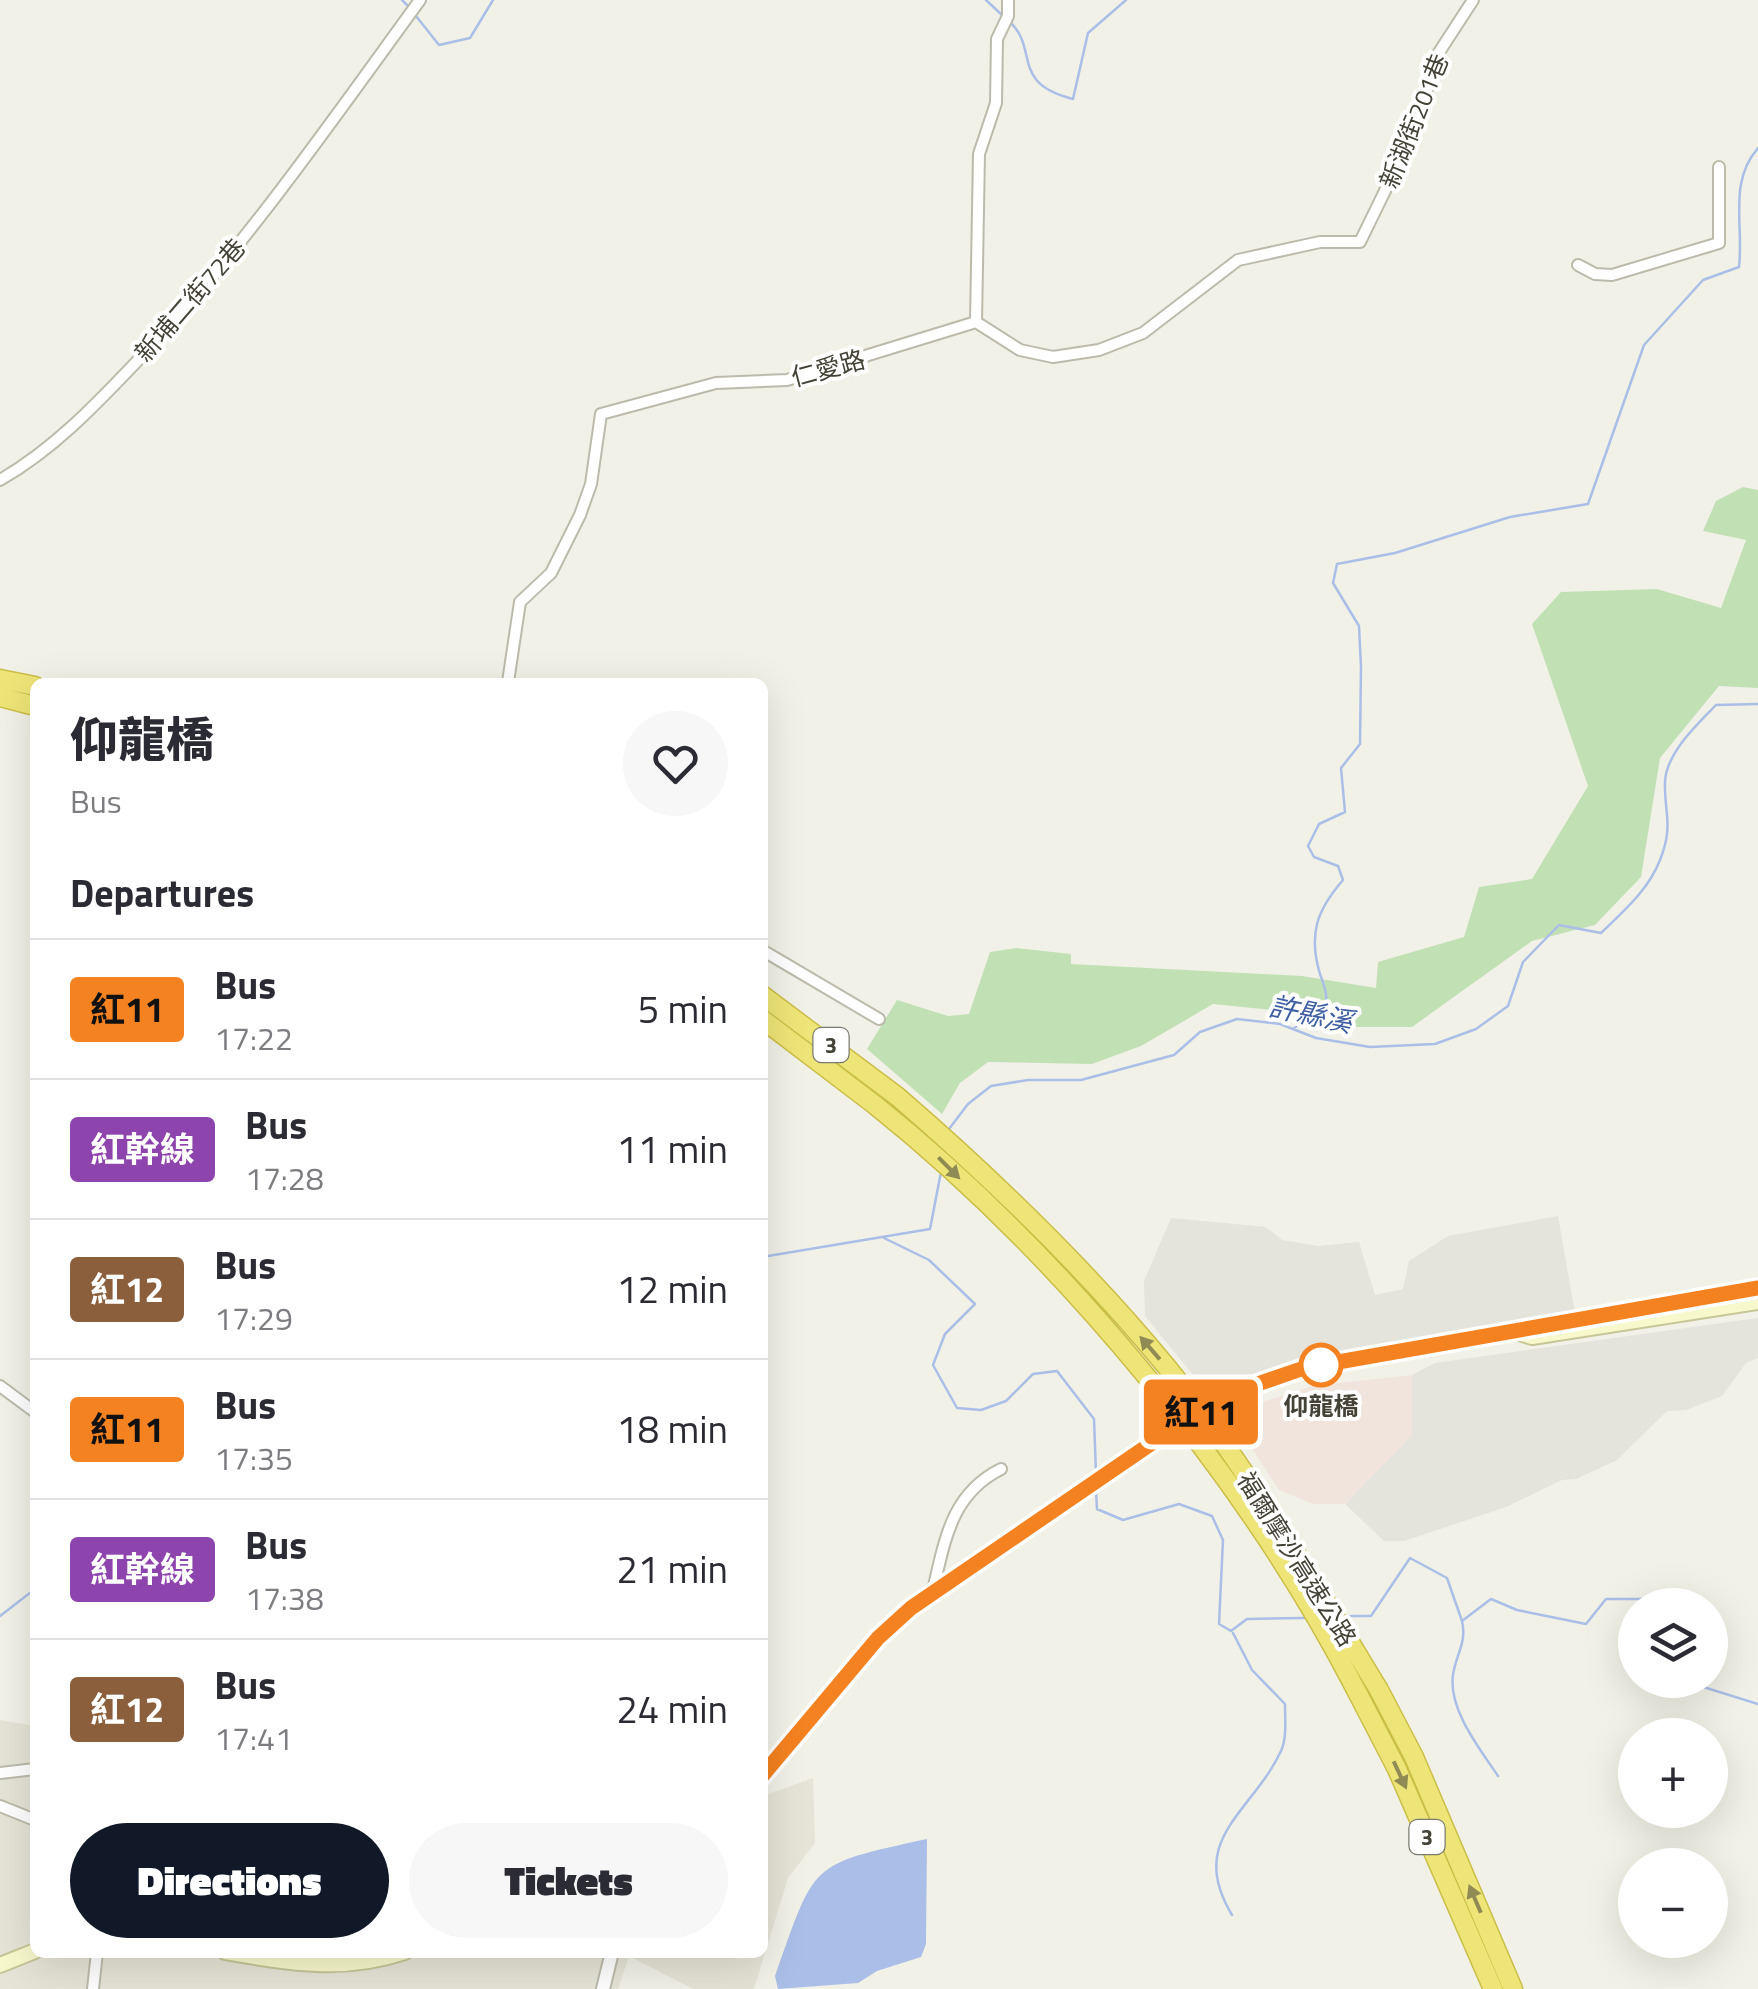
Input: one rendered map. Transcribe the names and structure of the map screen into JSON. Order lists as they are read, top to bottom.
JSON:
{
  "streets": {
    "highway": ["3", "福爾摩沙高速公路"],
    "street": ["新湖街201巷", "新埔二街72巷", "仁愛路"]
  },
  "crossings": [
    ["新湖街201巷", "仁愛路"]
  ],
  "water": ["許縣溪"],
  "places": ["仰龍橋"],
  "lines": ["bus line 紅11"],
  "page": {
    "on_map": "紅11",
    "heading": [
      ["仰龍橋", "Bus"],
      "Departures"
    ],
    "list": [
      {
        "mark": "紅11",
        "name": "Bus",
        "note": "17:22",
        "value": "5 min"
      },
      {
        "mark": "紅幹線",
        "name": "Bus",
        "note": "17:28",
        "value": "11 min"
      },
      {
        "mark": "紅12",
        "name": "Bus",
        "note": "17:29",
        "value": "12 min"
      },
      {
        "mark": "紅11",
        "name": "Bus",
        "note": "17:35",
        "value": "18 min"
      },
      {
        "mark": "紅幹線",
        "name": "Bus",
        "note": "17:38",
        "value": "21 min"
      },
      {
        "mark": "紅12",
        "name": "Bus",
        "note": "17:41",
        "value": "24 min"
      }
    ],
    "map_buttons": ["+", "−"],
    "buttons": ["Directions", "Tickets"]
  }
}
